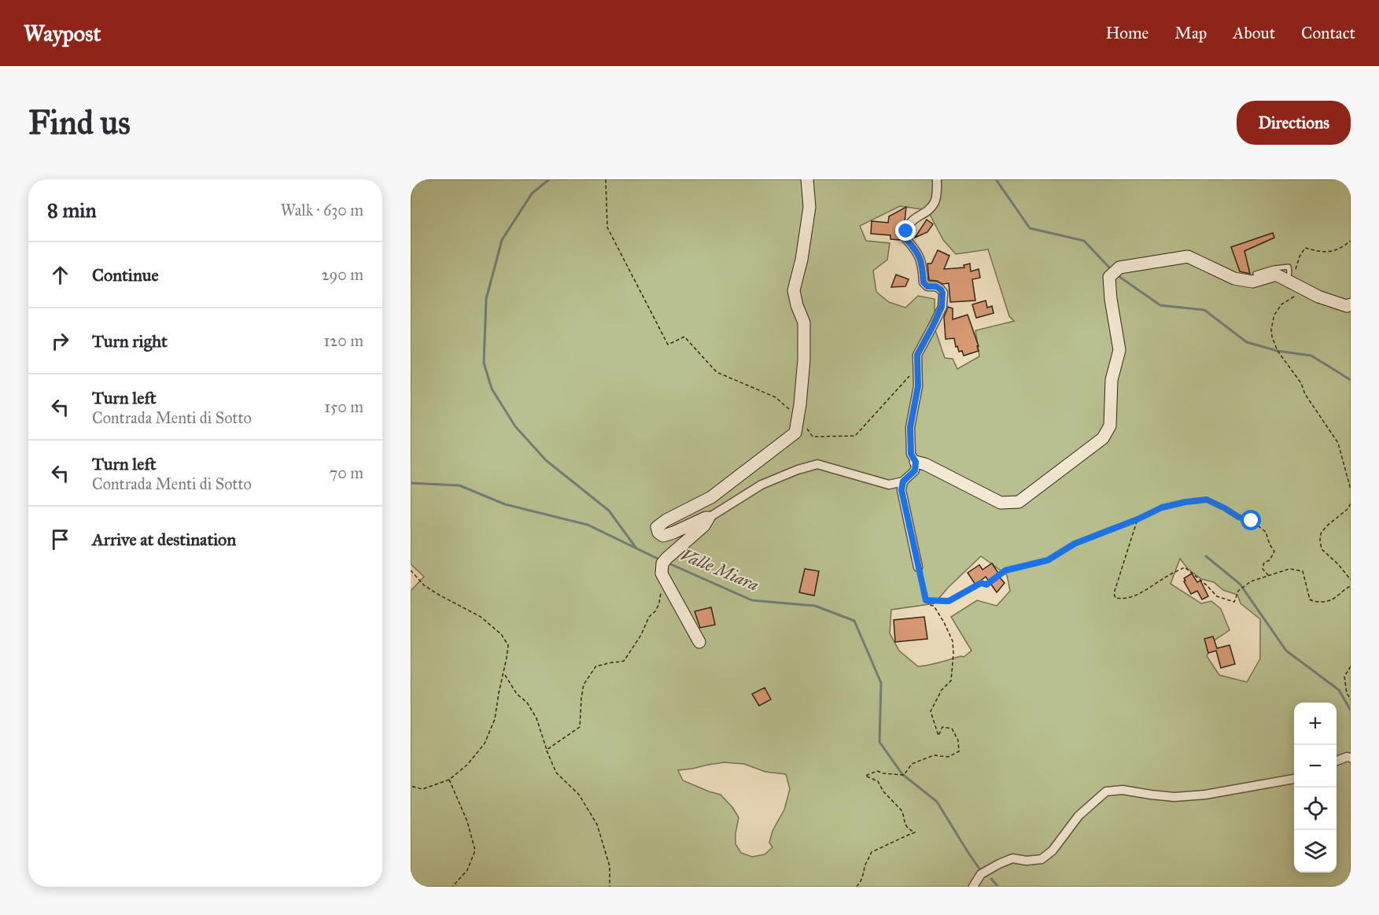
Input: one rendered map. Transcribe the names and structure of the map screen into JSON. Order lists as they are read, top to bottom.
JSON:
{
  "water": ["Valle Miara"],
  "page": {
    "header": "Waypost",
    "nav": [
      "Home",
      "Map",
      "About",
      "Contact"
    ],
    "buttons": "Directions",
    "title": "Find us",
    "heading": ["8 min", "Walk · 630 m"],
    "list": [
      ["Continue", "290 m"],
      ["Turn right", "120 m"],
      ["Turn left", "Contrada Menti di Sotto", "150 m"],
      ["Turn left", "Contrada Menti di Sotto", "70 m"],
      "Arrive at destination"
    ],
    "map_buttons": ["+", "−"]
  }
}
